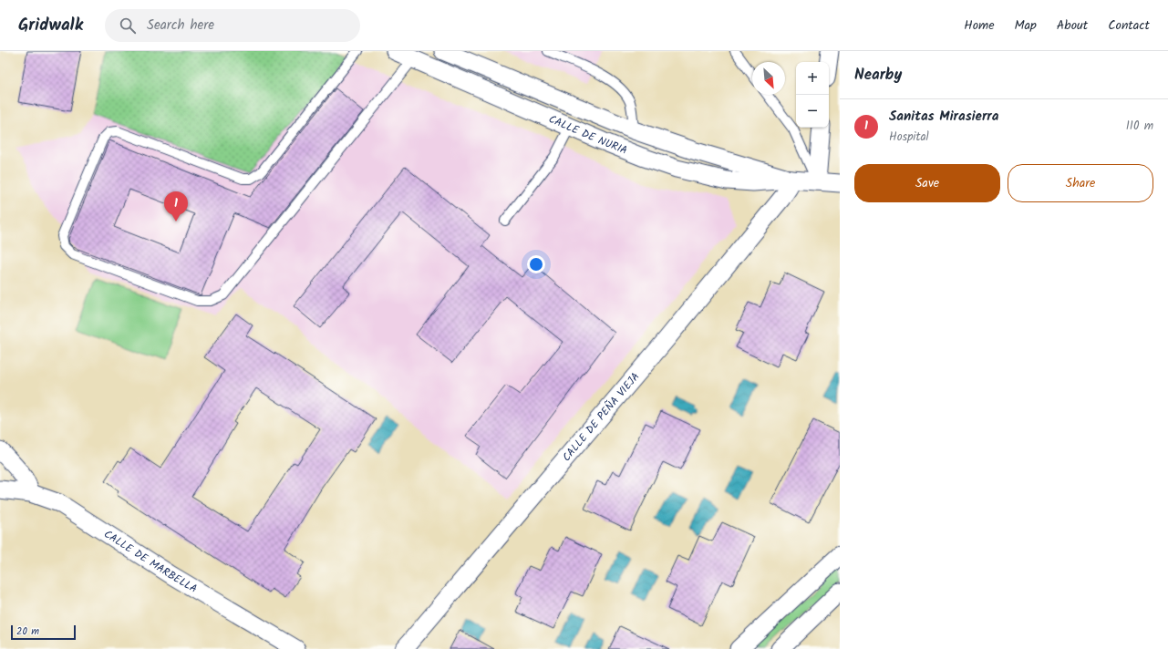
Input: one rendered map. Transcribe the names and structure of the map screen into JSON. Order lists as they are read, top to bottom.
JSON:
{
  "streets": {
    "street": ["CALLE DE NURIA", "CALLE DE PEÑA VIEJA", "CALLE DE MARBELLA"]
  },
  "crossings": [
    ["CALLE DE NURIA", "CALLE DE PEÑA VIEJA"]
  ],
  "scale_bar": "20 m",
  "north": "bottom right",
  "page": {
    "header": "Gridwalk",
    "search": "Search here",
    "nav": [
      "Home",
      "Map",
      "About",
      "Contact"
    ],
    "heading": "Nearby",
    "map_buttons": ["+", "−"],
    "list": [
      {
        "mark": "1",
        "name": "Sanitas Mirasierra",
        "note": "Hospital",
        "value": "110 m"
      }
    ],
    "buttons": ["Save", "Share"],
    "pins": "1",
    "scale": "20 m"
  }
}
